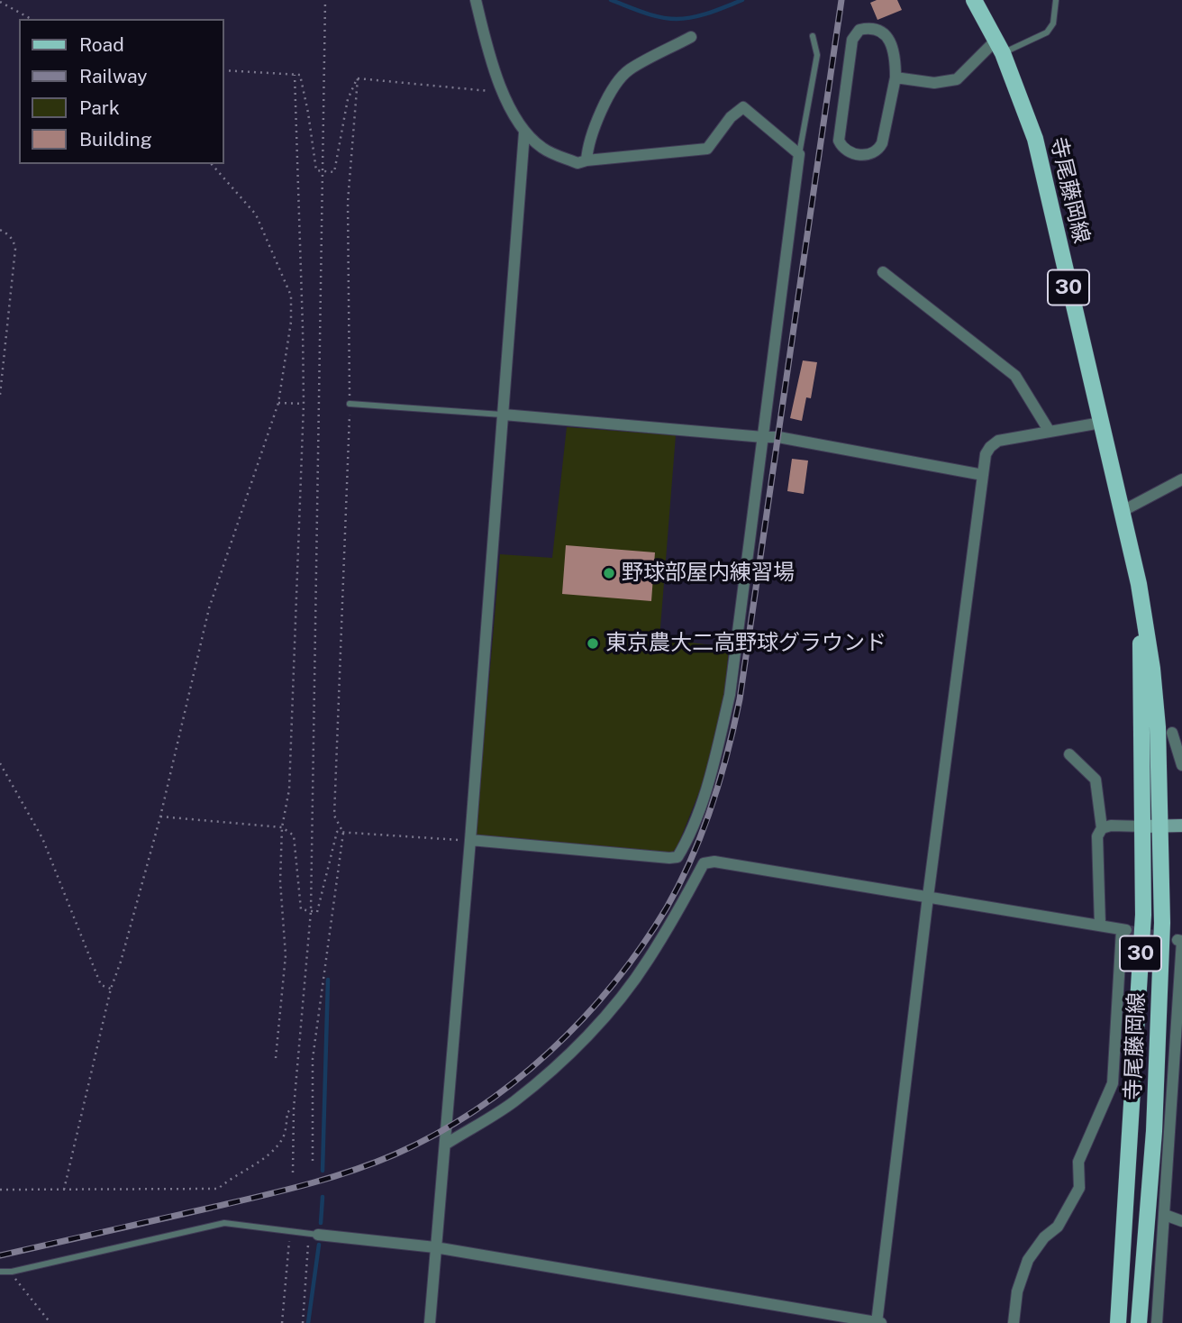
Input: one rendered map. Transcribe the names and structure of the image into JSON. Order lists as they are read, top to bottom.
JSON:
{
  "streets": {
    "main road": ["寺尾藤岡線", "30"]
  },
  "places": ["野球部屋内練習場", "東京農大二高野球グラウンド"],
  "legend": [
    "Road",
    "Railway",
    "Park",
    "Building"
  ]
}
